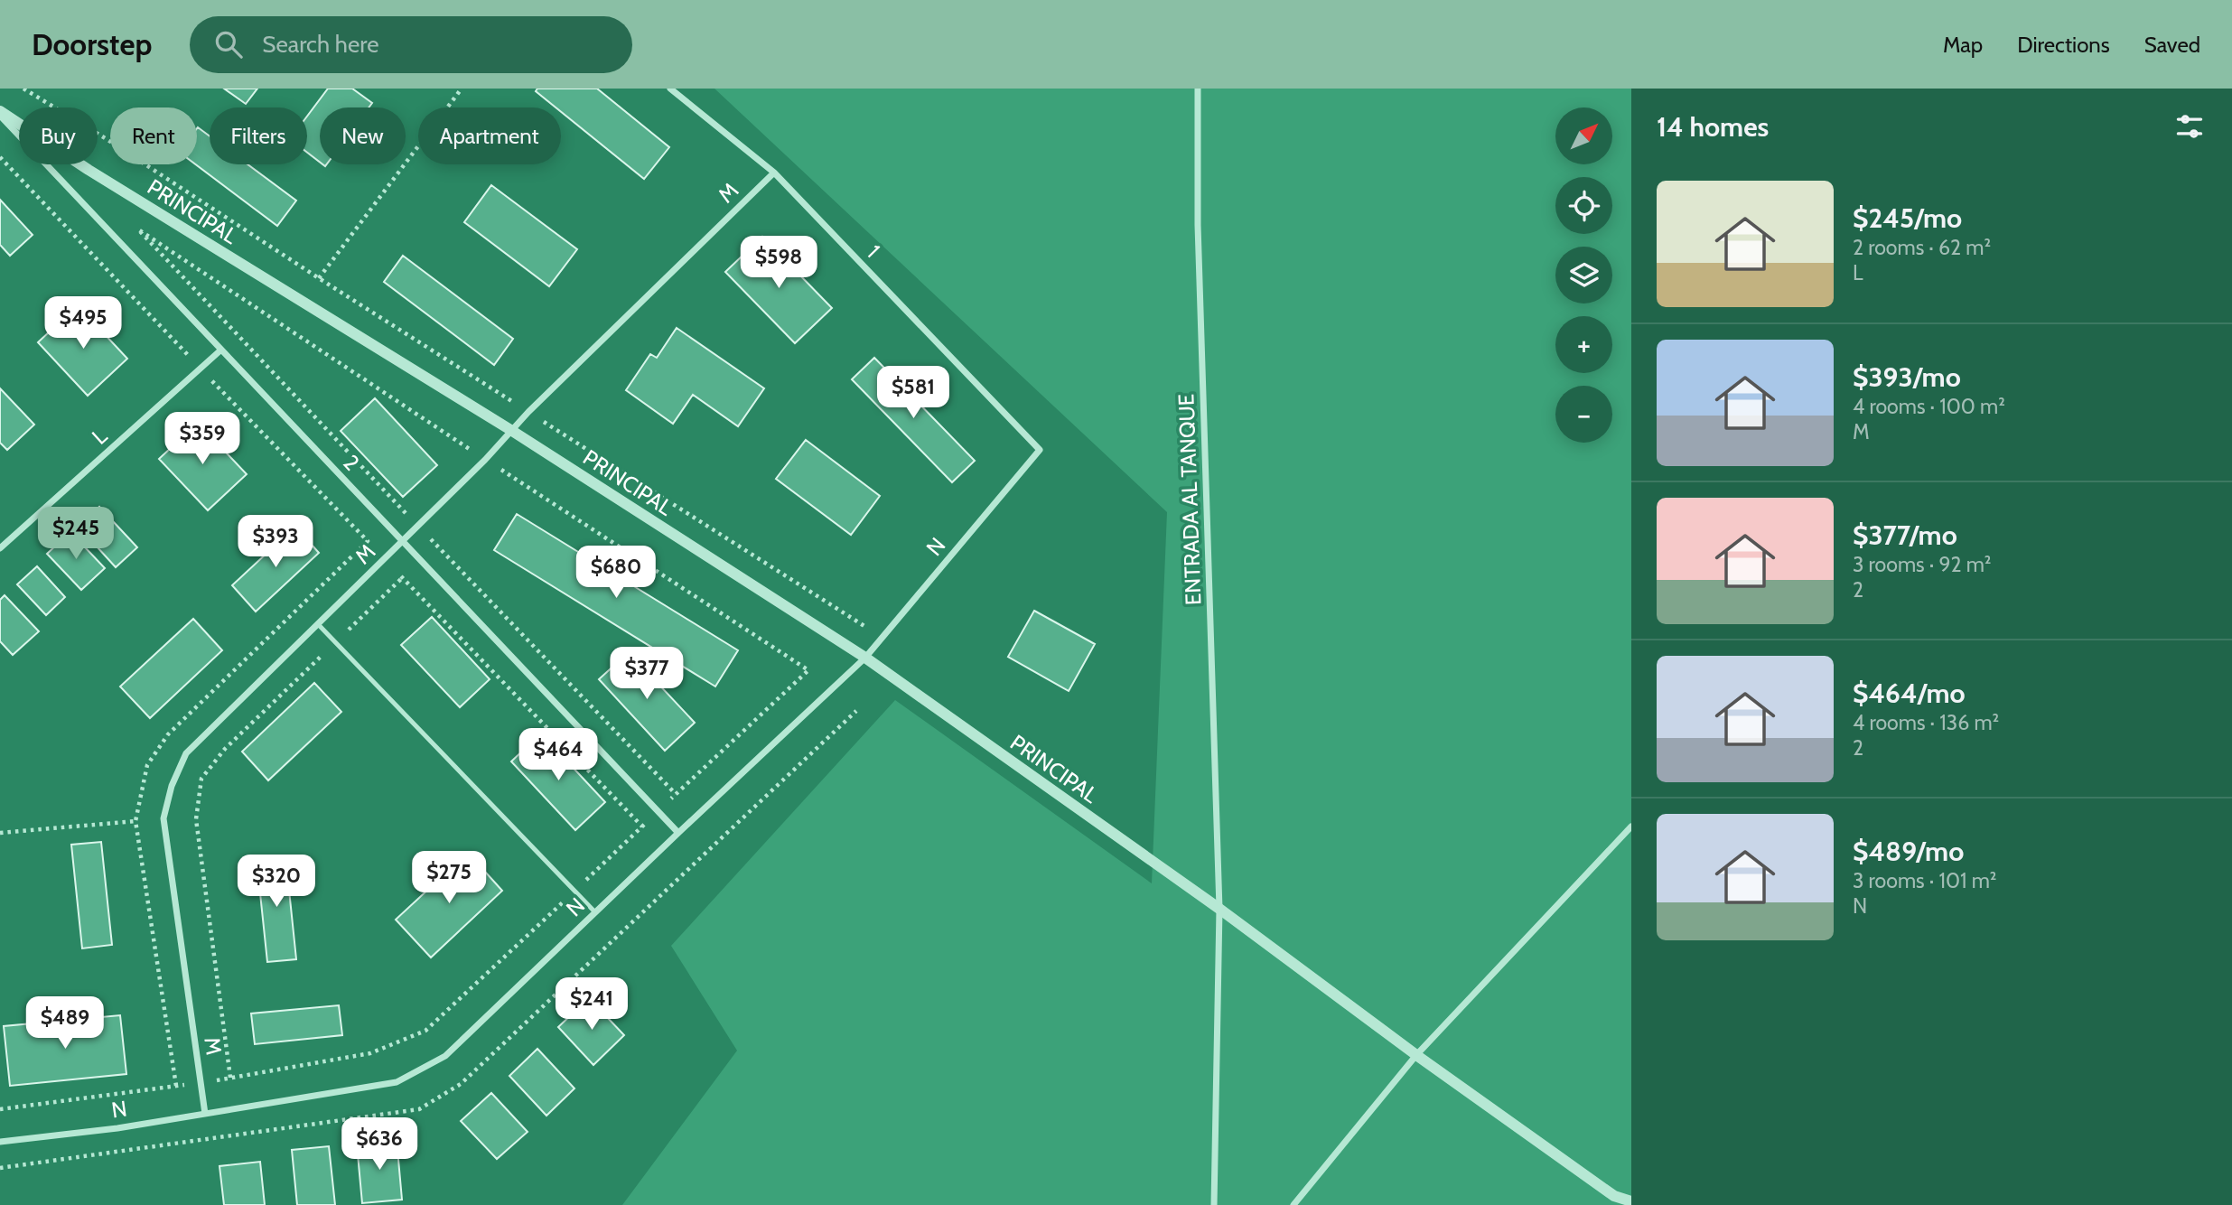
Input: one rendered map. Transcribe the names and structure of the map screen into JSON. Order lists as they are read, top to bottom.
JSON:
{
  "streets": {
    "street": [
      "M",
      "PRINCIPAL",
      "1",
      "L",
      "2",
      "ENTRADA AL TANQUE",
      "N"
    ]
  },
  "crossings": [
    ["M", "PRINCIPAL"],
    ["M", "1"],
    ["M", "2"],
    ["M", "N"],
    ["PRINCIPAL", "2"],
    ["PRINCIPAL", "ENTRADA AL TANQUE"],
    ["PRINCIPAL", "N"],
    ["1", "N"],
    ["L", "2"],
    ["2", "N"]
  ],
  "north": "top right",
  "page": {
    "header": "Doorstep",
    "search": "Search here",
    "nav": ["Map", "Directions", "Saved"],
    "heading": "14 homes",
    "map_buttons": ["+", "−"],
    "chip": [
      "Buy",
      "Rent",
      "Filters",
      "New",
      "Apartment"
    ],
    "list": [
      {
        "name": "$245/mo",
        "note": "2 rooms · 62 m² · L"
      },
      {
        "name": "$393/mo",
        "note": "4 rooms · 100 m² · M"
      },
      {
        "name": "$377/mo",
        "note": "3 rooms · 92 m² · 2"
      },
      {
        "name": "$464/mo",
        "note": "4 rooms · 136 m² · 2"
      },
      {
        "name": "$489/mo",
        "note": "3 rooms · 101 m² · N"
      }
    ],
    "price": [
      "$598",
      "$495",
      "$581",
      "$359",
      "$245",
      "$393",
      "$680",
      "$377",
      "$464",
      "$275",
      "$320",
      "$241",
      "$489",
      "$636"
    ]
  }
}
